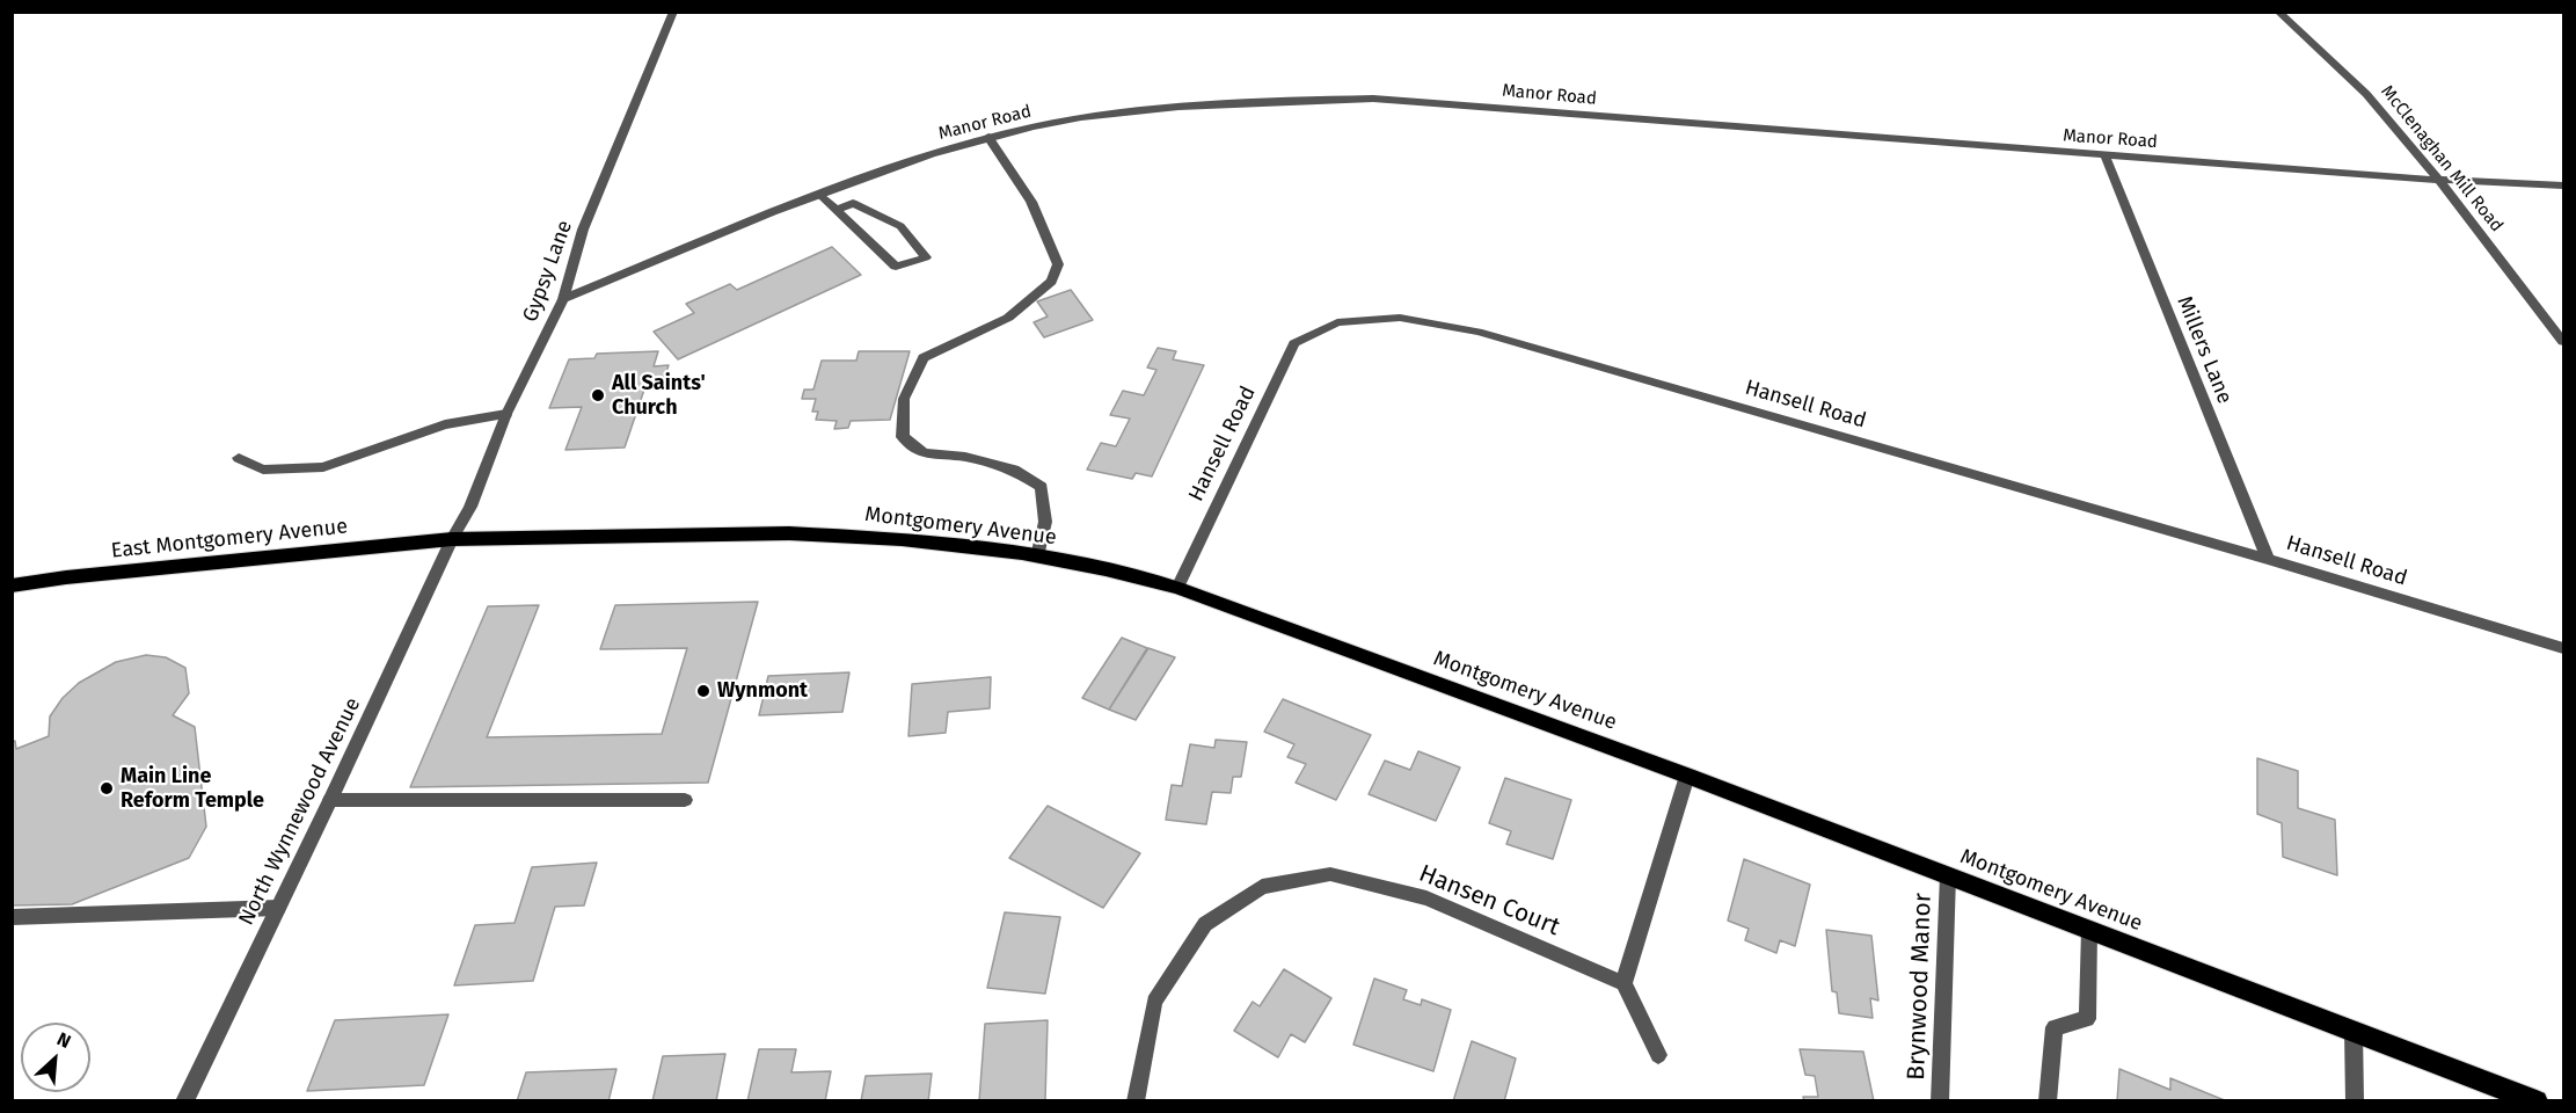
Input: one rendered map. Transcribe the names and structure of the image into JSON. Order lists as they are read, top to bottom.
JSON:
{
  "streets": {
    "main road": ["Montgomery Avenue", "East Montgomery Avenue"],
    "street": [
      "Manor Road",
      "McClenaghan Mill Road",
      "Gypsy Lane",
      "Millers Lane",
      "Hansell Road",
      "North Wynnewood Avenue",
      "Hansen Court",
      "Brynwood Manor"
    ]
  },
  "crossings": [
    ["Manor Road", "McClenaghan Mill Road"],
    ["Manor Road", "Gypsy Lane"],
    ["Manor Road", "Millers Lane"],
    ["Gypsy Lane", "Montgomery Avenue"],
    ["Gypsy Lane", "East Montgomery Avenue"],
    ["Gypsy Lane", "North Wynnewood Avenue"],
    ["Millers Lane", "Hansell Road"],
    ["Hansell Road", "Montgomery Avenue"],
    ["Montgomery Avenue", "East Montgomery Avenue"],
    ["Montgomery Avenue", "North Wynnewood Avenue"],
    ["Montgomery Avenue", "Brynwood Manor"],
    ["East Montgomery Avenue", "North Wynnewood Avenue"]
  ],
  "places": ["All Saints' Church", "Wynmont", "Main Line Reform Temple"],
  "north": "top right"
}
